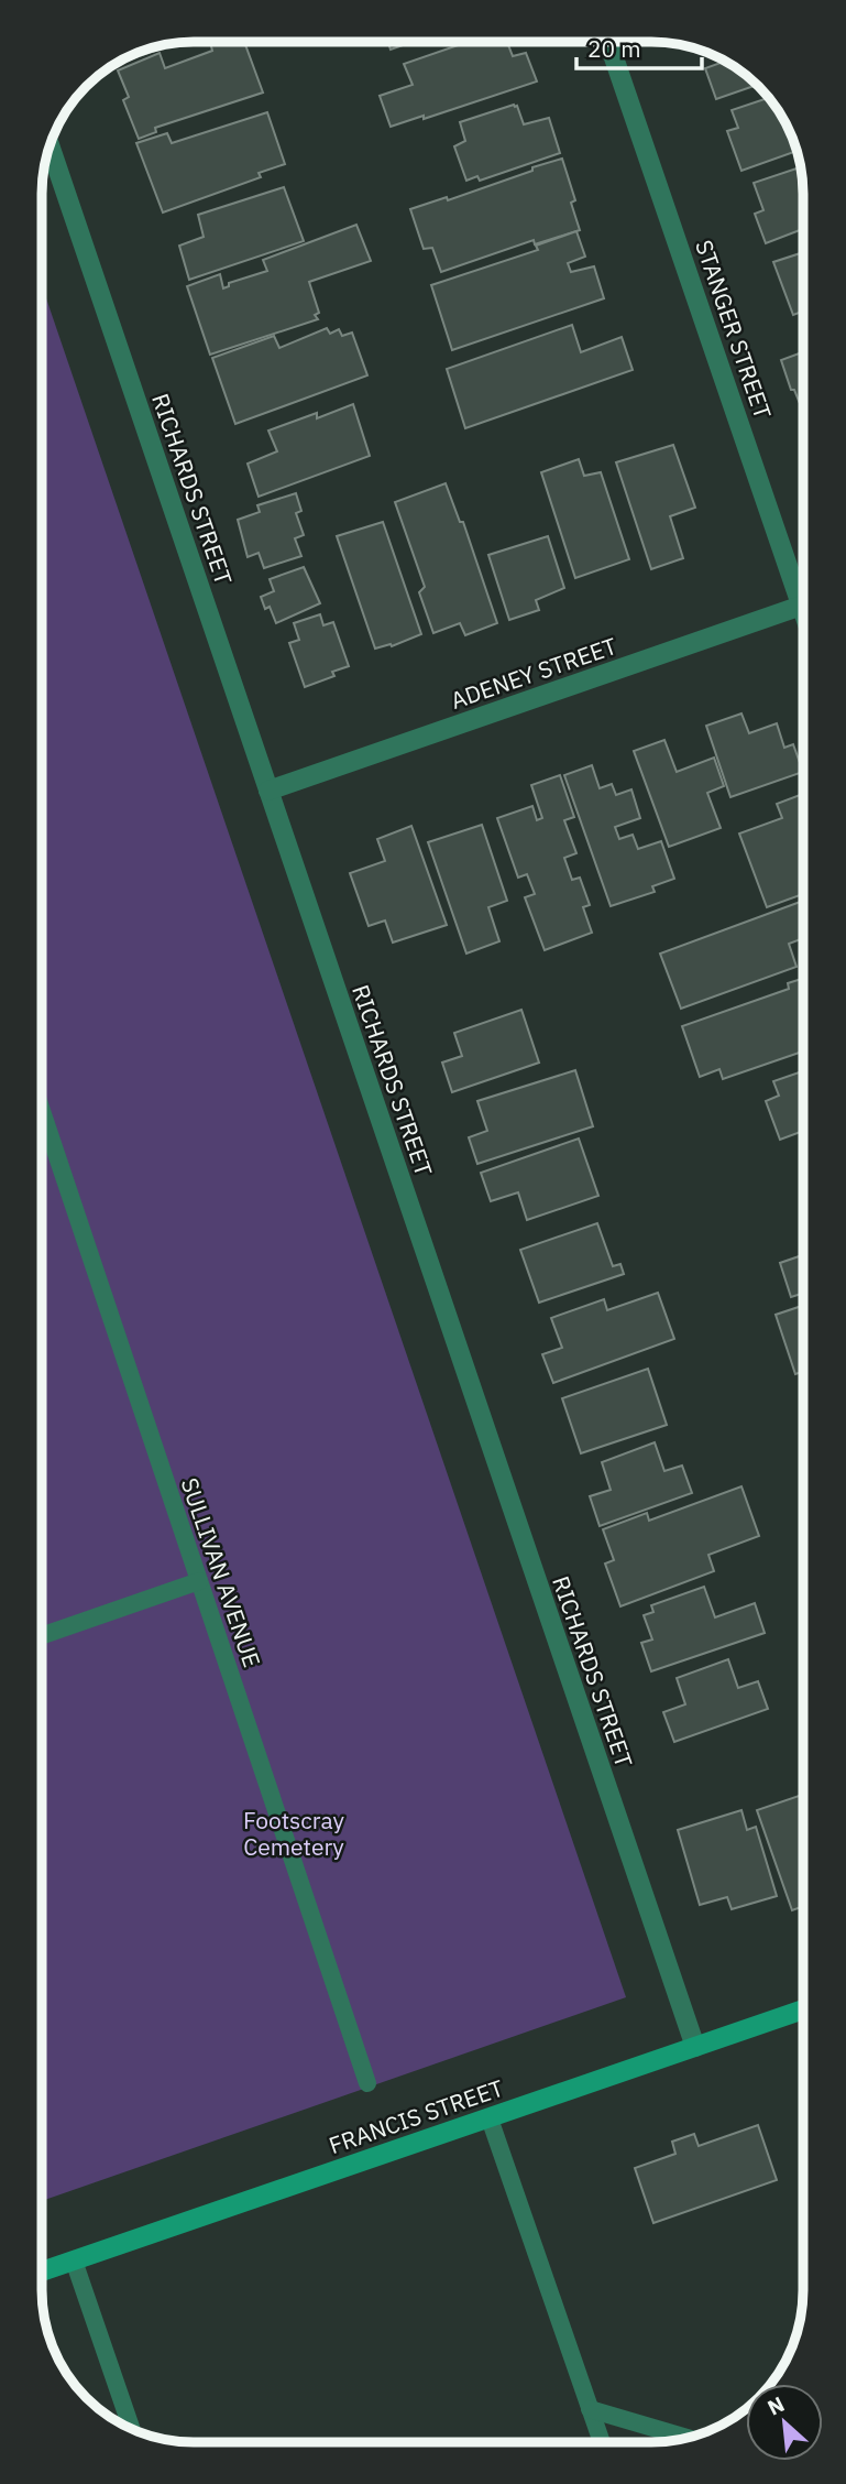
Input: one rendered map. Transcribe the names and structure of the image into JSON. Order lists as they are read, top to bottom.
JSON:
{
  "streets": {
    "main road": ["FRANCIS STREET"],
    "street": ["STANGER STREET", "RICHARDS STREET", "ADENEY STREET"],
    "lane": ["SULLIVAN AVENUE"]
  },
  "crossings": [
    ["RICHARDS STREET", "ADENEY STREET"],
    ["RICHARDS STREET", "FRANCIS STREET"]
  ],
  "parks": ["Footscray Cemetery"],
  "scale_bar": "20 m",
  "north": "top left"
}
